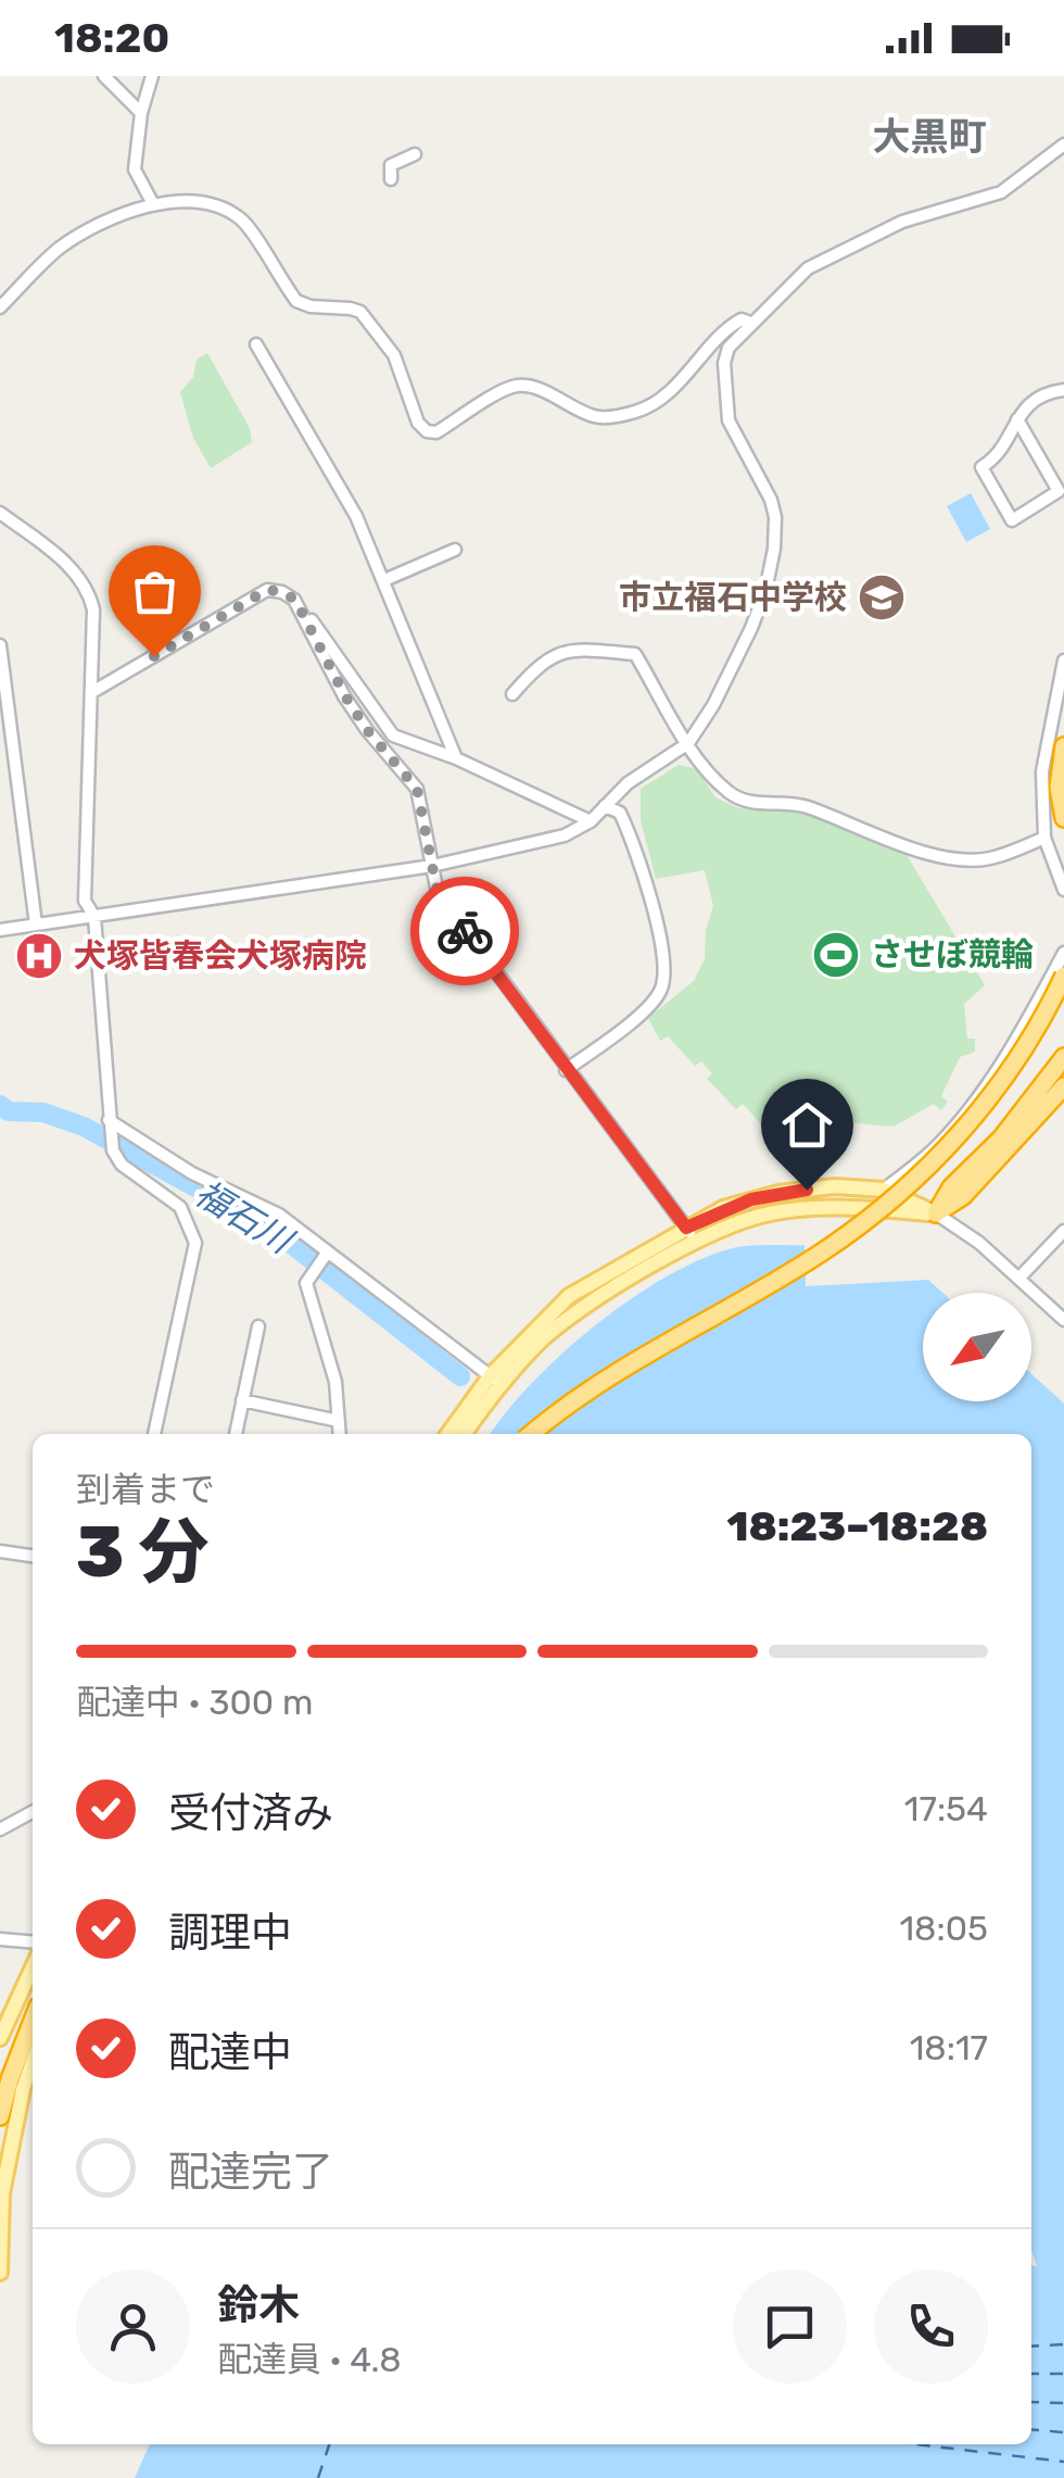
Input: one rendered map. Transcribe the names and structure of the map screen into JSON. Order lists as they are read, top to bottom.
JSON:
{
  "districts": ["大黒町"],
  "water": ["福石川"],
  "places": {
    "school or university": ["市立福石中学校"],
    "sports": ["させぼ競輪"],
    "hospital": ["犬塚皆春会犬塚病院"]
  },
  "north": "bottom left",
  "page": {
    "status": "18:20",
    "heading": ["3 分", "到着まで", "18:23–18:28"],
    "panel": ["鈴木", "配達員 · 4.8"],
    "bar": "配達中 · 300 m",
    "list": [
      ["受付済み", "17:54"],
      ["調理中", "18:05"],
      ["配達中", "18:17"],
      "配達完了"
    ]
  }
}
